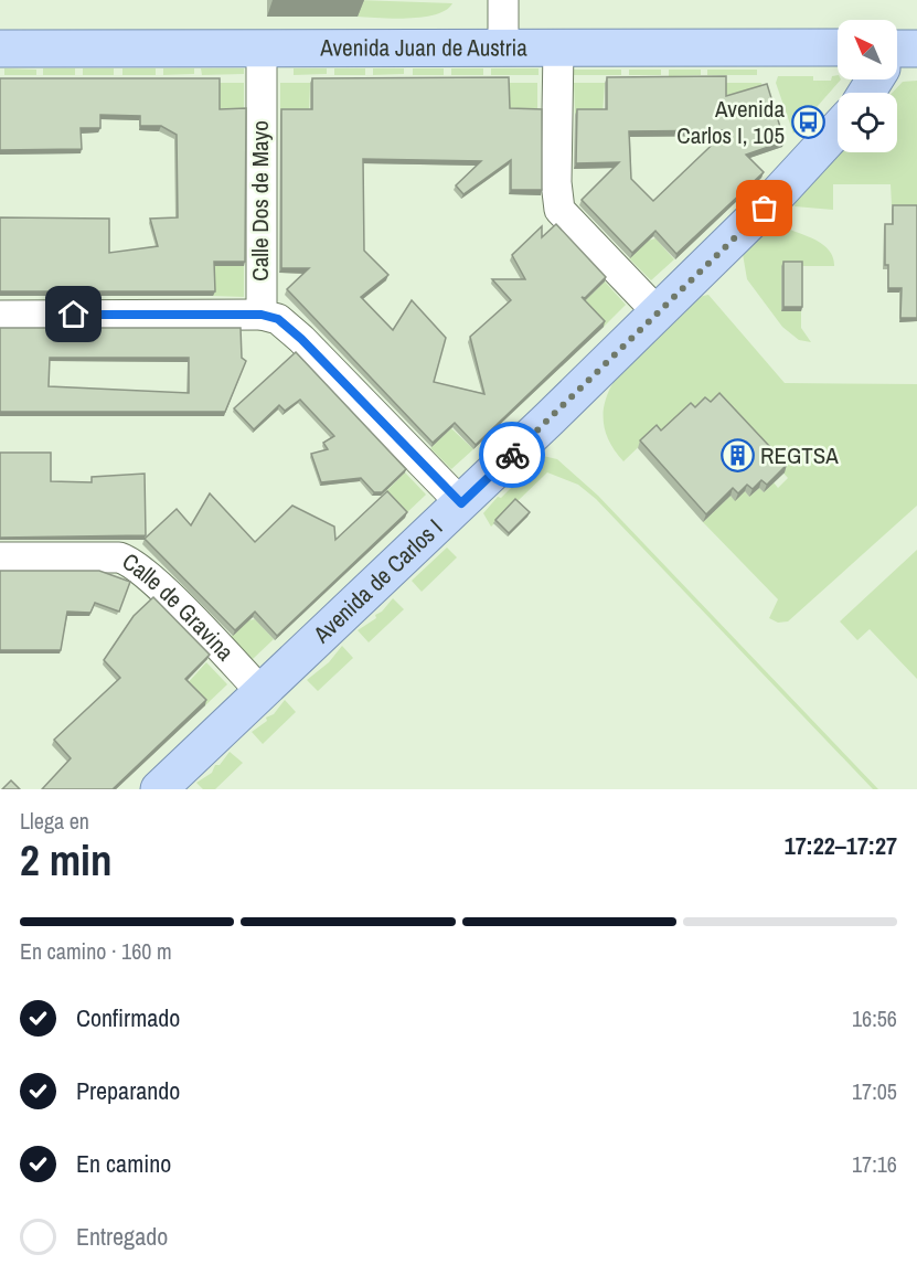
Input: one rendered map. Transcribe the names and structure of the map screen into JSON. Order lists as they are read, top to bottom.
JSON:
{
  "streets": {
    "main road": ["Avenida Juan de Austria", "Avenida de Carlos I"],
    "street": ["Calle Dos de Mayo", "Calle de Gravina"]
  },
  "crossings": [
    ["Avenida Juan de Austria", "Calle Dos de Mayo"],
    ["Calle Dos de Mayo", "Avenida de Carlos I"],
    ["Avenida de Carlos I", "Calle de Gravina"]
  ],
  "places": {
    "bus stop": ["Avenida Carlos I, 105"],
    "building": ["REGTSA"]
  },
  "north": "top left",
  "page": {
    "heading": ["2 min", "Llega en", "17:22–17:27"],
    "bar": "En camino · 160 m",
    "list": [
      ["Confirmado", "16:56"],
      ["Preparando", "17:05"],
      ["En camino", "17:16"],
      "Entregado"
    ]
  }
}
